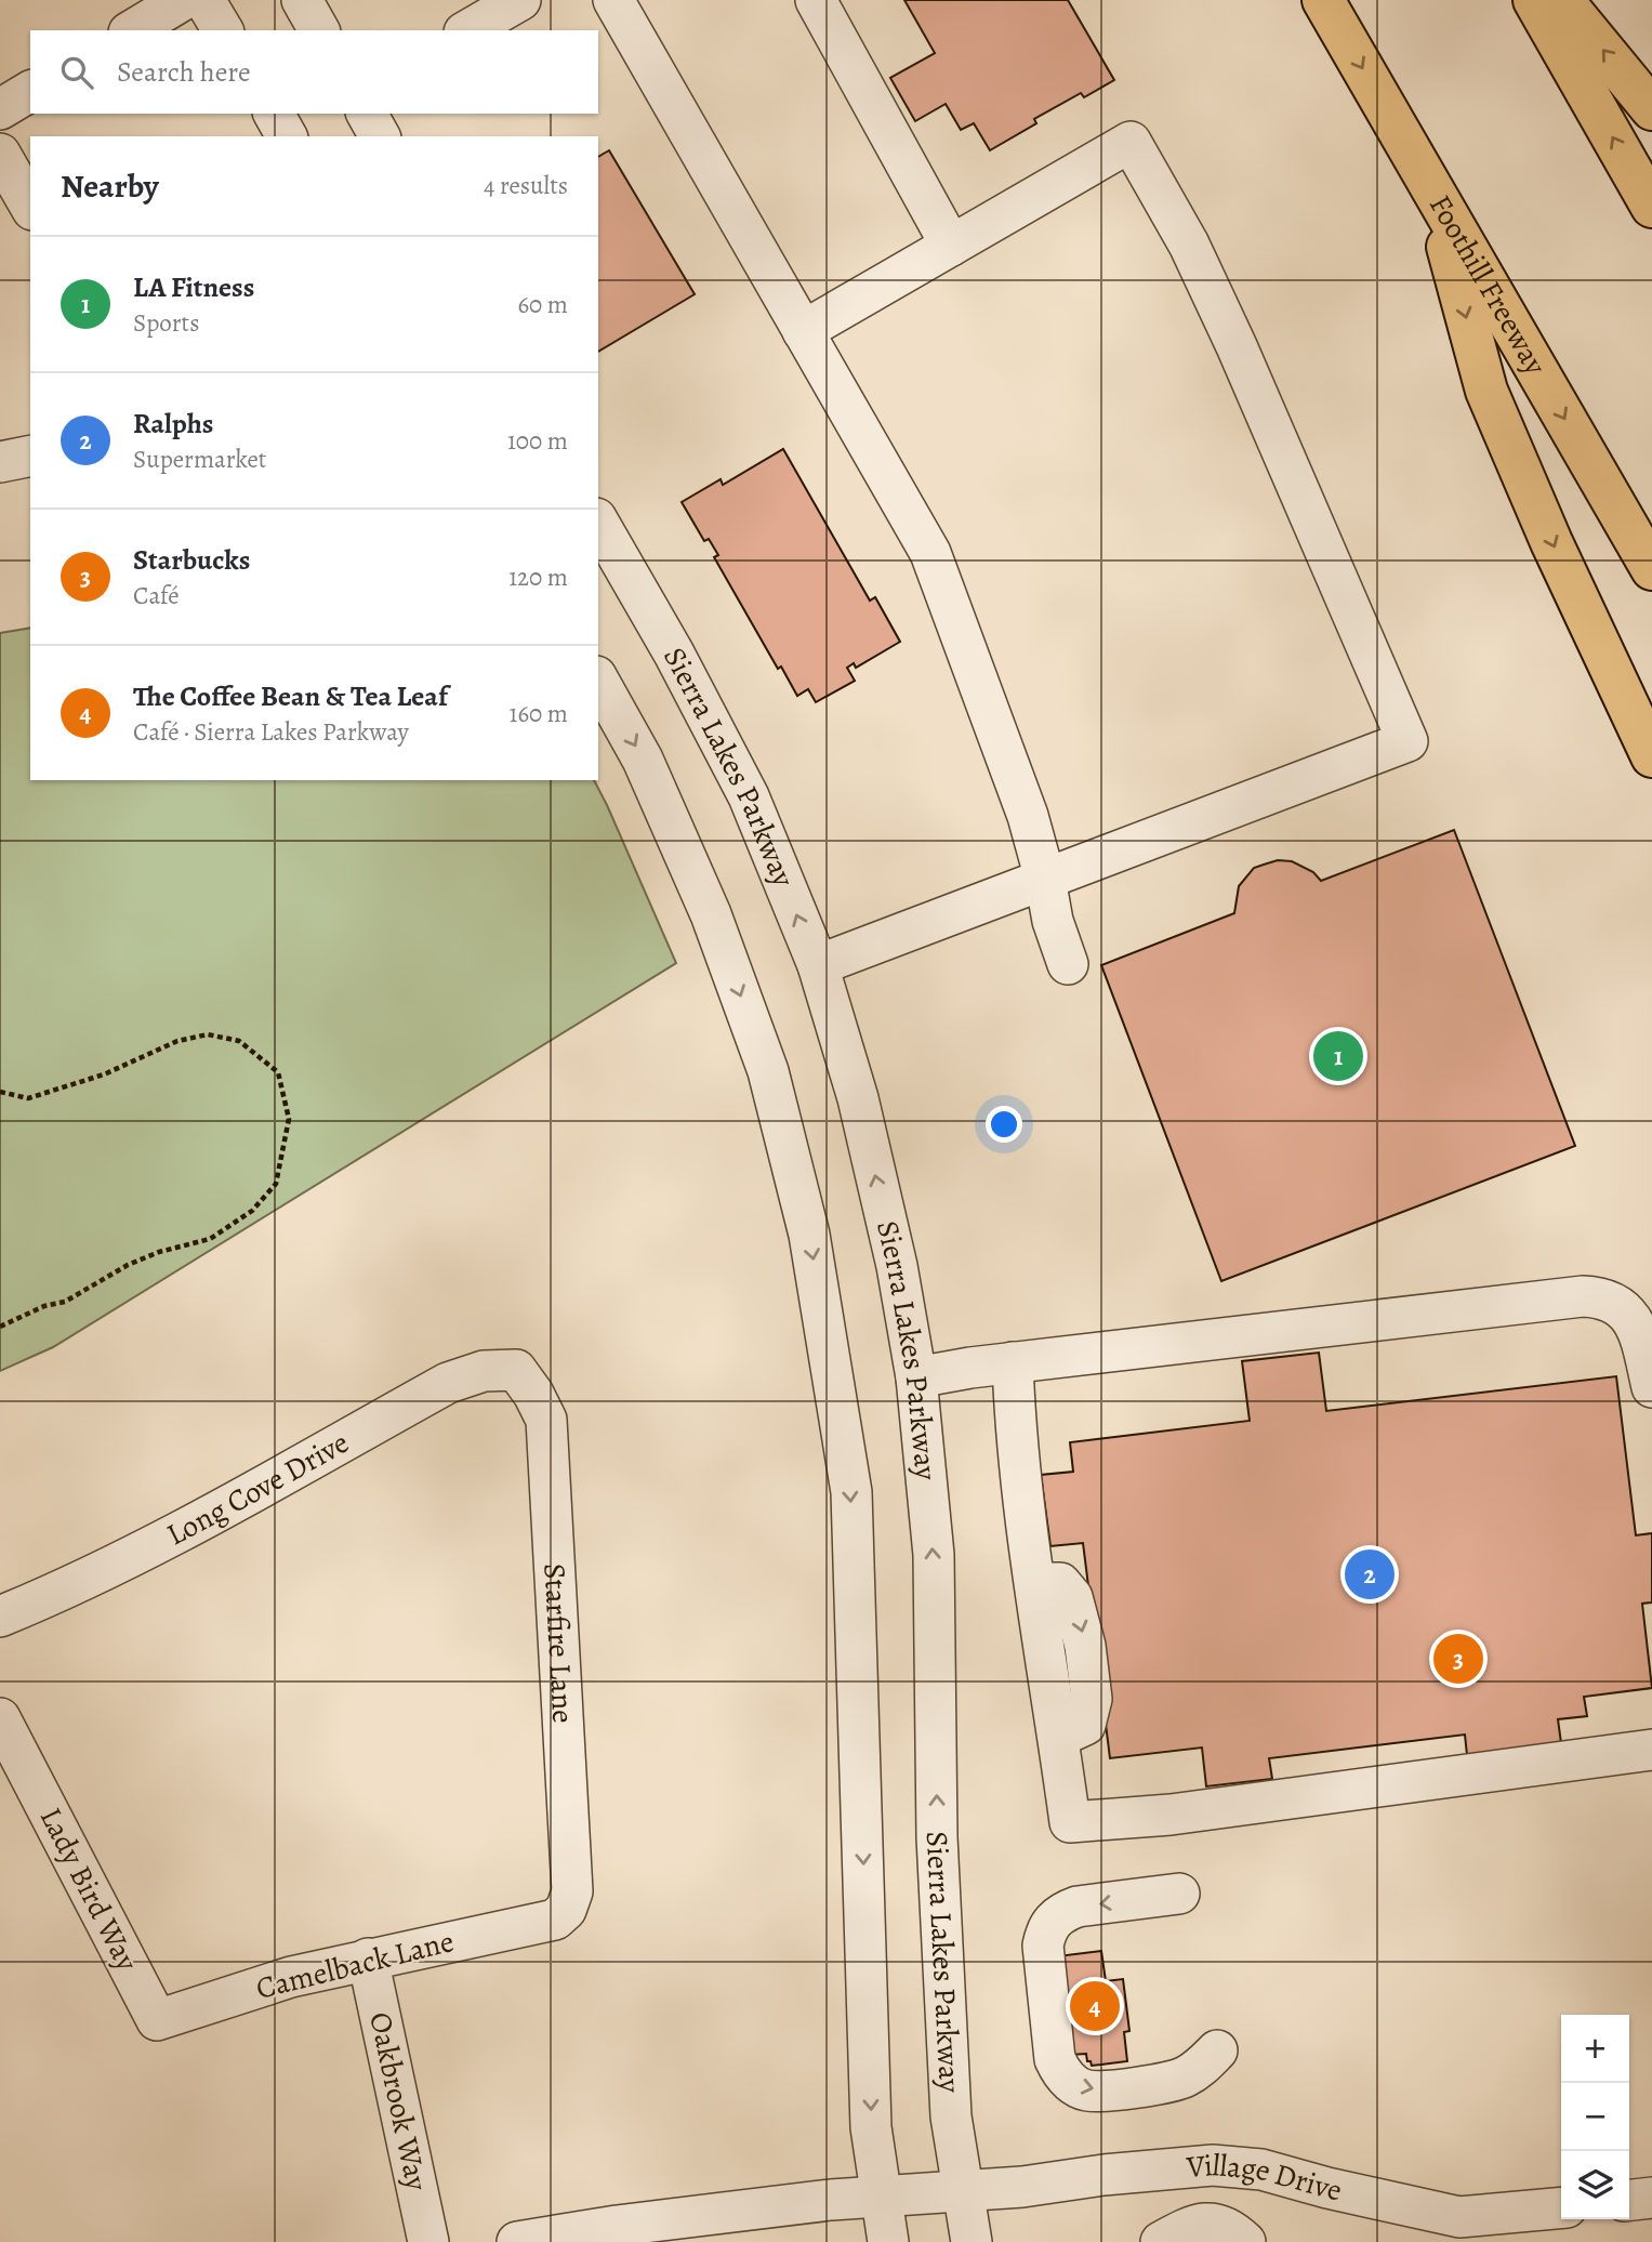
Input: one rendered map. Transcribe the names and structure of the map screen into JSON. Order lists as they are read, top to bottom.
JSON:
{
  "streets": {
    "highway": ["Foothill Freeway"],
    "street": [
      "Sierra Lakes Parkway",
      "Long Cove Drive",
      "Starfire Lane",
      "Lady Bird Way",
      "Camelback Lane",
      "Oakbrook Way",
      "Village Drive"
    ]
  },
  "crossings": [
    ["Sierra Lakes Parkway", "Village Drive"],
    ["Long Cove Drive", "Starfire Lane"],
    ["Starfire Lane", "Camelback Lane"],
    ["Lady Bird Way", "Camelback Lane"],
    ["Camelback Lane", "Oakbrook Way"]
  ],
  "page": {
    "search": "Search here",
    "heading": ["Nearby", "4 results"],
    "list": [
      {
        "mark": "1",
        "name": "LA Fitness",
        "note": "Sports",
        "value": "60 m"
      },
      {
        "mark": "2",
        "name": "Ralphs",
        "note": "Supermarket",
        "value": "100 m"
      },
      {
        "mark": "3",
        "name": "Starbucks",
        "note": "Café",
        "value": "120 m"
      },
      {
        "mark": "4",
        "name": "The Coffee Bean & Tea Leaf",
        "note": "Café · Sierra Lakes Parkway",
        "value": "160 m"
      }
    ],
    "pins": [
      "1",
      "2",
      "3",
      "4"
    ],
    "map_buttons": ["+", "−"]
  }
}
